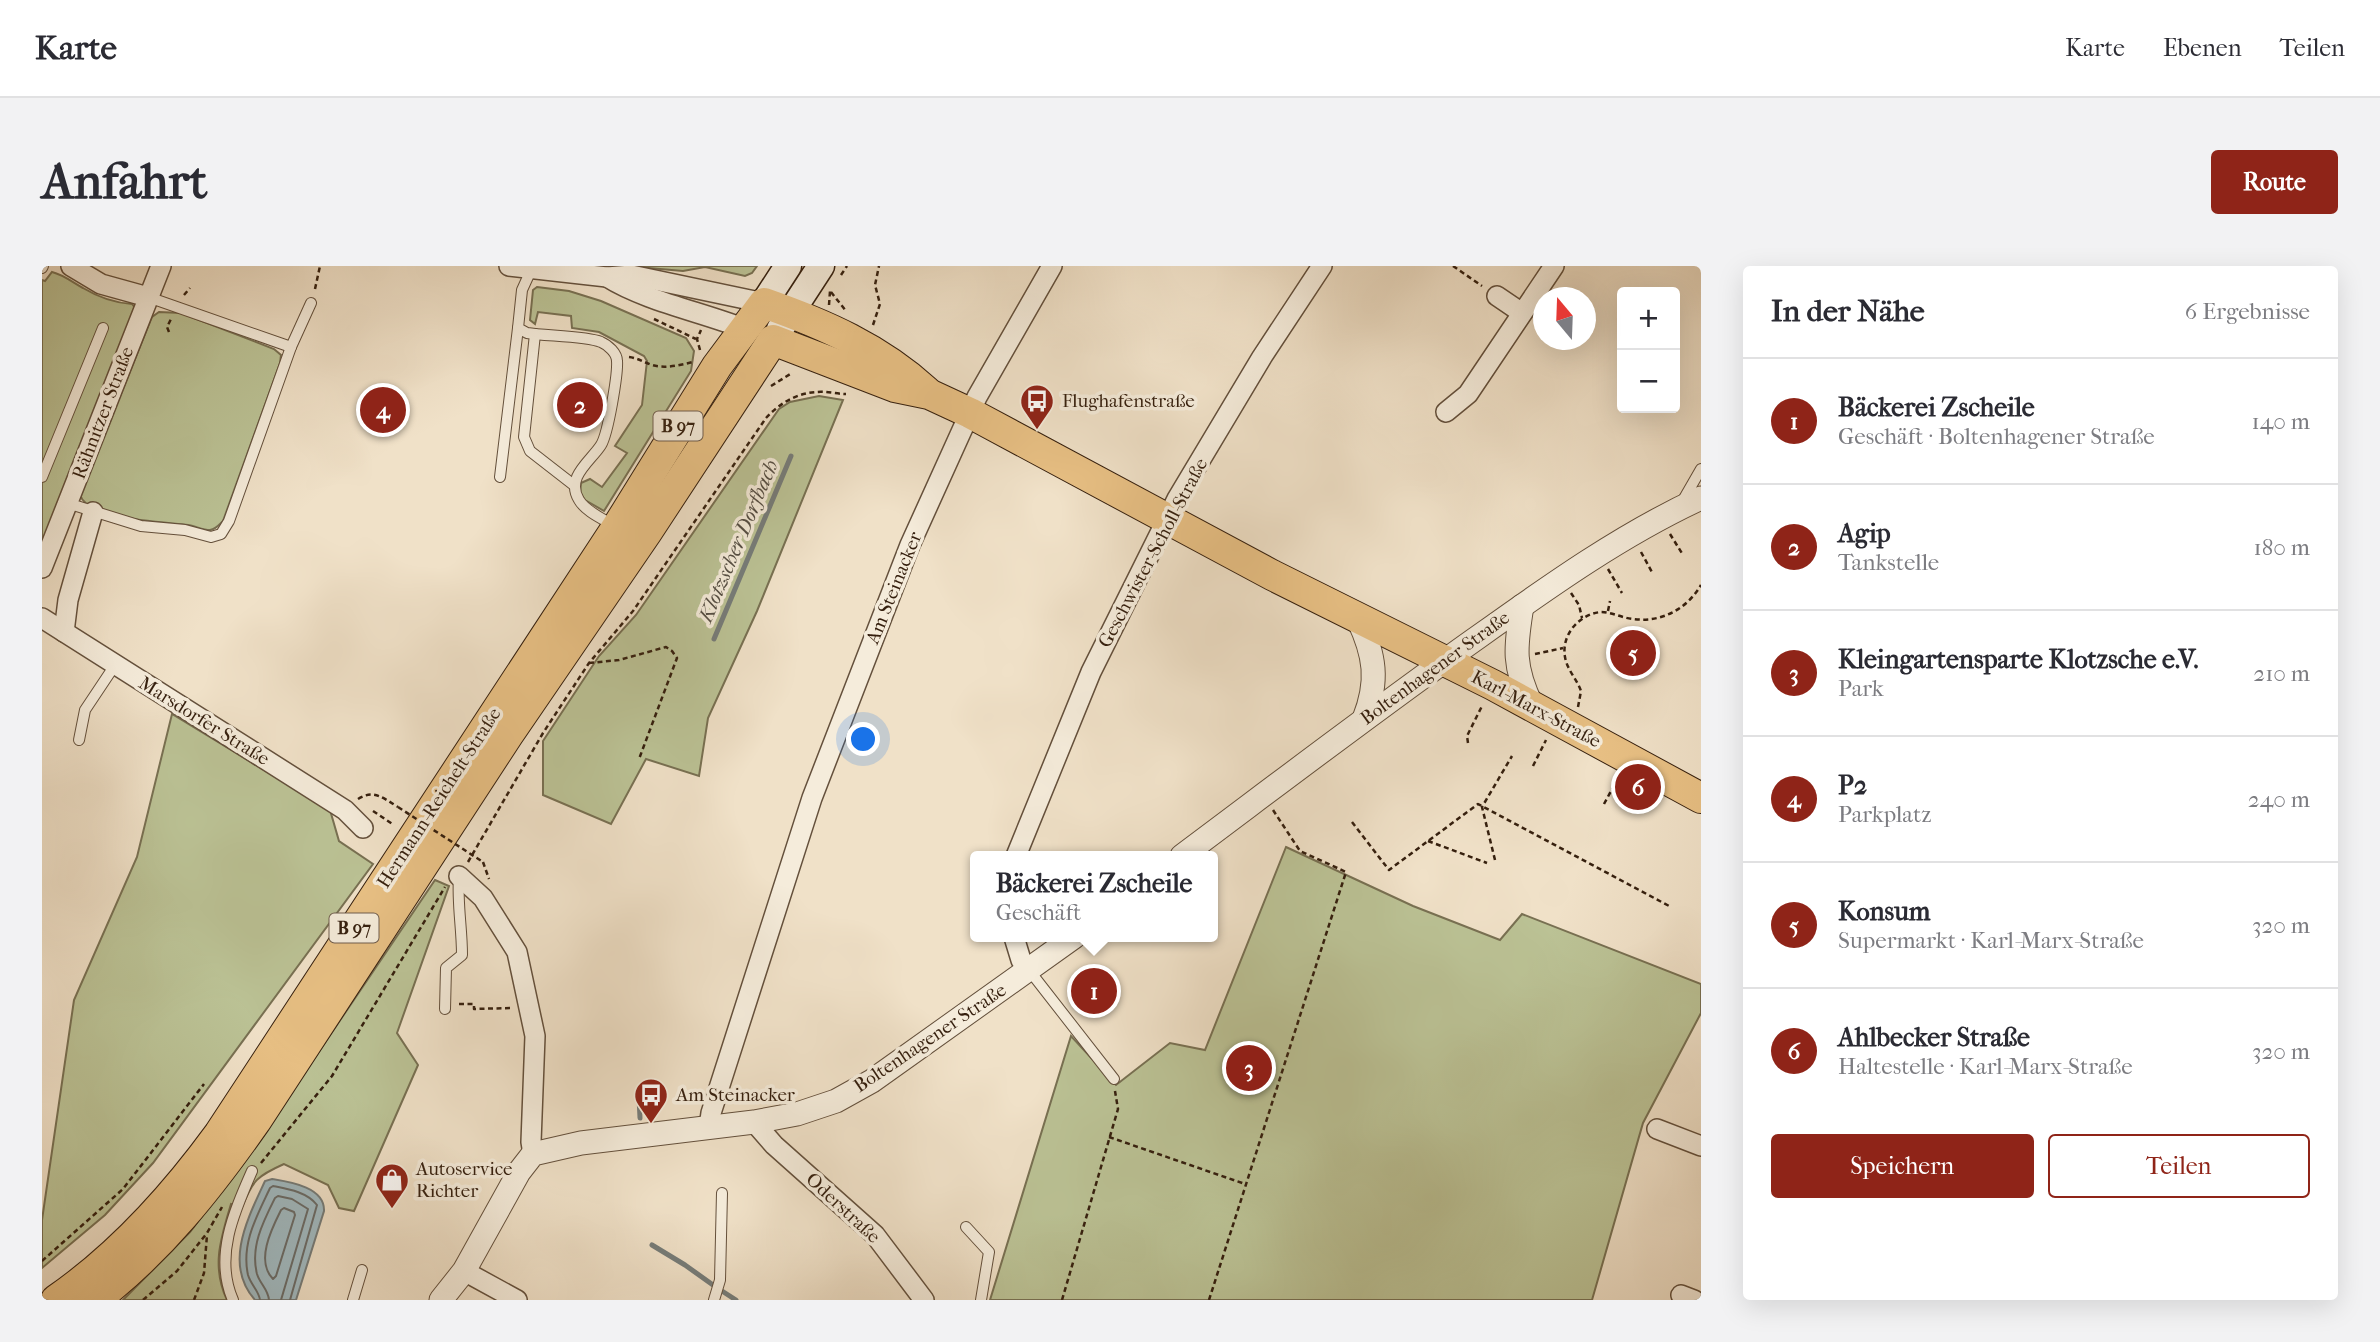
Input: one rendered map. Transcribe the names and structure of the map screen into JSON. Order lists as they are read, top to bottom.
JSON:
{
  "streets": {
    "main road": ["B 97", "Karl-Marx-Straße", "Hermann-Reichelt-Straße"],
    "street": [
      "Rähnitzer Straße",
      "Geschwister-Scholl-Straße",
      "Am Steinacker",
      "Boltenhagener Straße",
      "Marsdorfer Straße",
      "Oderstraße"
    ]
  },
  "crossings": [
    ["Am Steinacker", "Boltenhagener Straße"],
    ["Boltenhagener Straße", "Karl-Marx-Straße"],
    ["Boltenhagener Straße", "Oderstraße"]
  ],
  "water": ["Klotzscher Dorfbach"],
  "places": {
    "bus stop": ["Flughafenstraße", "Am Steinacker"],
    "shop": ["Autoservice Richter"]
  },
  "north": "top",
  "page": {
    "header": "Karte",
    "nav": ["Karte", "Ebenen", "Teilen"],
    "buttons": [
      "Route",
      ["Speichern", "Teilen"]
    ],
    "title": "Anfahrt",
    "heading": ["In der Nähe", "6 Ergebnisse"],
    "map_buttons": ["+", "−"],
    "list": [
      {
        "mark": "1",
        "name": "Bäckerei Zscheile",
        "note": "Geschäft · Boltenhagener Straße",
        "value": "140 m"
      },
      {
        "mark": "2",
        "name": "Agip",
        "note": "Tankstelle",
        "value": "180 m"
      },
      {
        "mark": "3",
        "name": "Kleingartensparte Klotzsche e.V.",
        "note": "Park",
        "value": "210 m"
      },
      {
        "mark": "4",
        "name": "P2",
        "note": "Parkplatz",
        "value": "240 m"
      },
      {
        "mark": "5",
        "name": "Konsum",
        "note": "Supermarkt · Karl-Marx-Straße",
        "value": "320 m"
      },
      {
        "mark": "6",
        "name": "Ahlbecker Straße",
        "note": "Haltestelle · Karl-Marx-Straße",
        "value": "320 m"
      }
    ],
    "pins": [
      "2",
      "4",
      "5",
      "6",
      "1",
      "3"
    ],
    "popup": ["Bäckerei Zscheile", "Geschäft"]
  }
}
